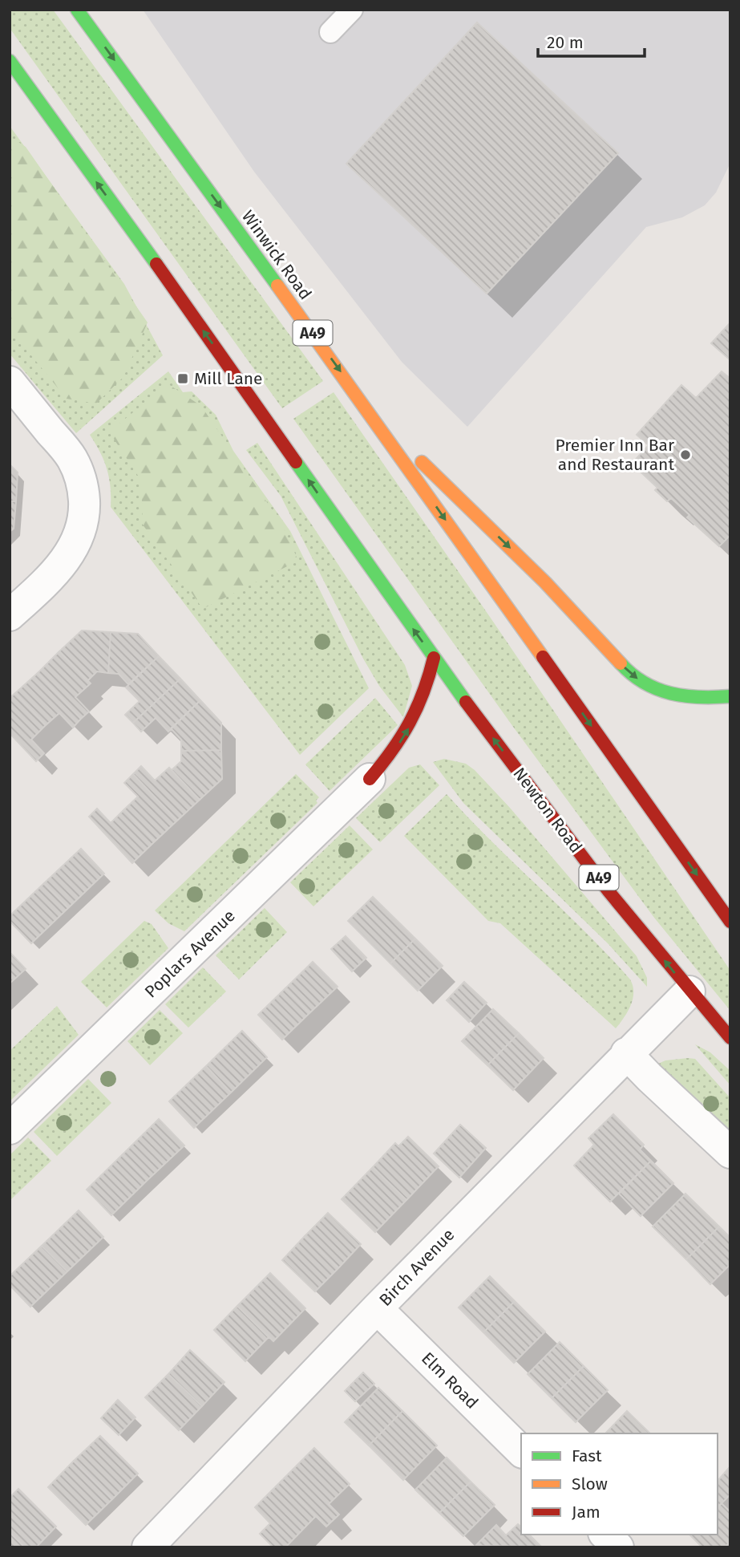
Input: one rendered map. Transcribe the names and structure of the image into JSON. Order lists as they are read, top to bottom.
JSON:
{
  "streets": {
    "highway": ["Winwick Road", "A49", "Newton Road"],
    "street": ["Poplars Avenue", "Birch Avenue", "Elm Road"]
  },
  "crossings": [
    ["A49", "Newton Road"],
    ["Newton Road", "Birch Avenue"],
    ["Birch Avenue", "Elm Road"]
  ],
  "one_way": ["Newton Road"],
  "places": {
    "transit": ["Mill Lane"],
    "other": ["Premier Inn Bar and Restaurant"]
  },
  "legend": ["Fast", "Slow", "Jam"],
  "scale_bar": "20 m"
}
